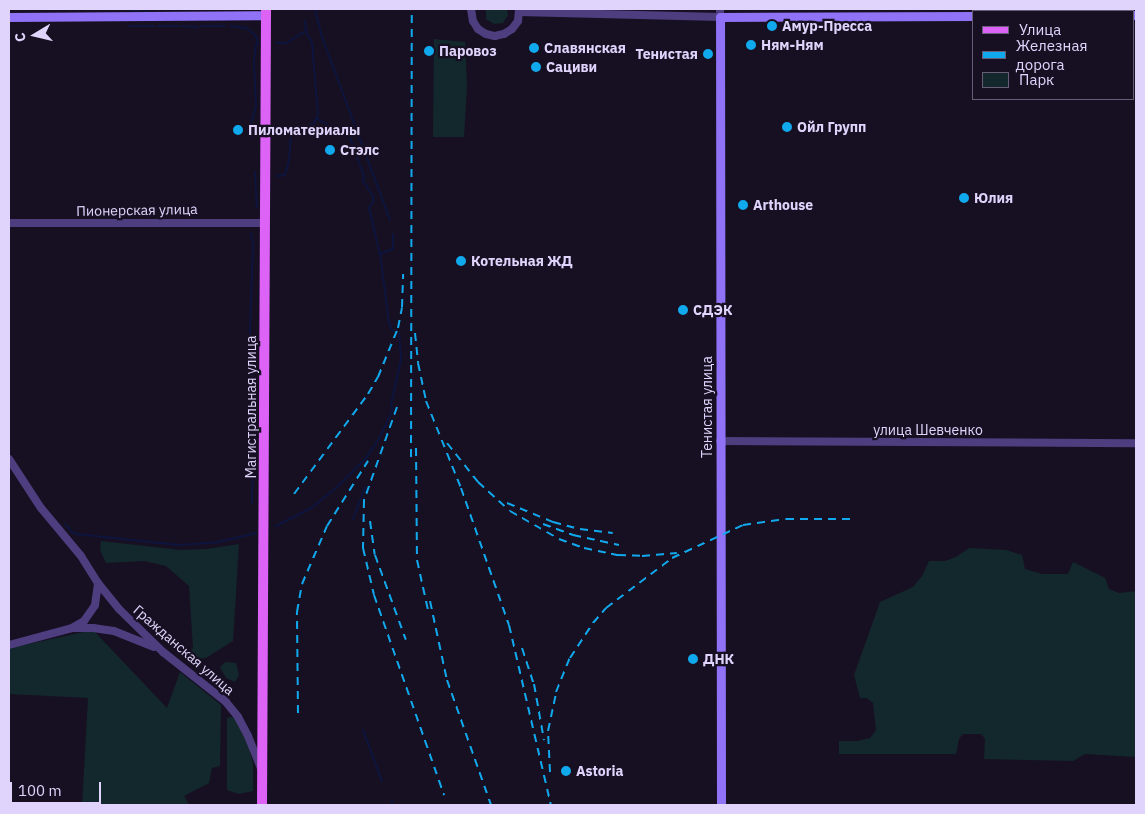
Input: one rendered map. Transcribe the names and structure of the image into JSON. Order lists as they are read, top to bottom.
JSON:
{
  "streets": {
    "main road": ["Магистральная улица", "Тенистая улица"],
    "street": ["Пионерская улица", "улица Шевченко", "Гражданская улица"]
  },
  "crossings": [
    ["Пионерская улица", "Магистральная улица"],
    ["Магистральная улица", "Гражданская улица"],
    ["Тенистая улица", "улица Шевченко"]
  ],
  "places": [
    "Амур-Пресса",
    "Ням-Ням",
    "Славянская",
    "Паровоз",
    "Тенистая",
    "Сациви",
    "Ойл Групп",
    "Пиломатериалы",
    "Стэлс",
    "Юлия",
    "Arthouse",
    "Котельная ЖД",
    "СДЭК",
    "ДНК",
    "Astoria"
  ],
  "legend": ["Улица", "Железная дорога", "Парк"],
  "scale_bar": "100 m",
  "north": "left"
}
